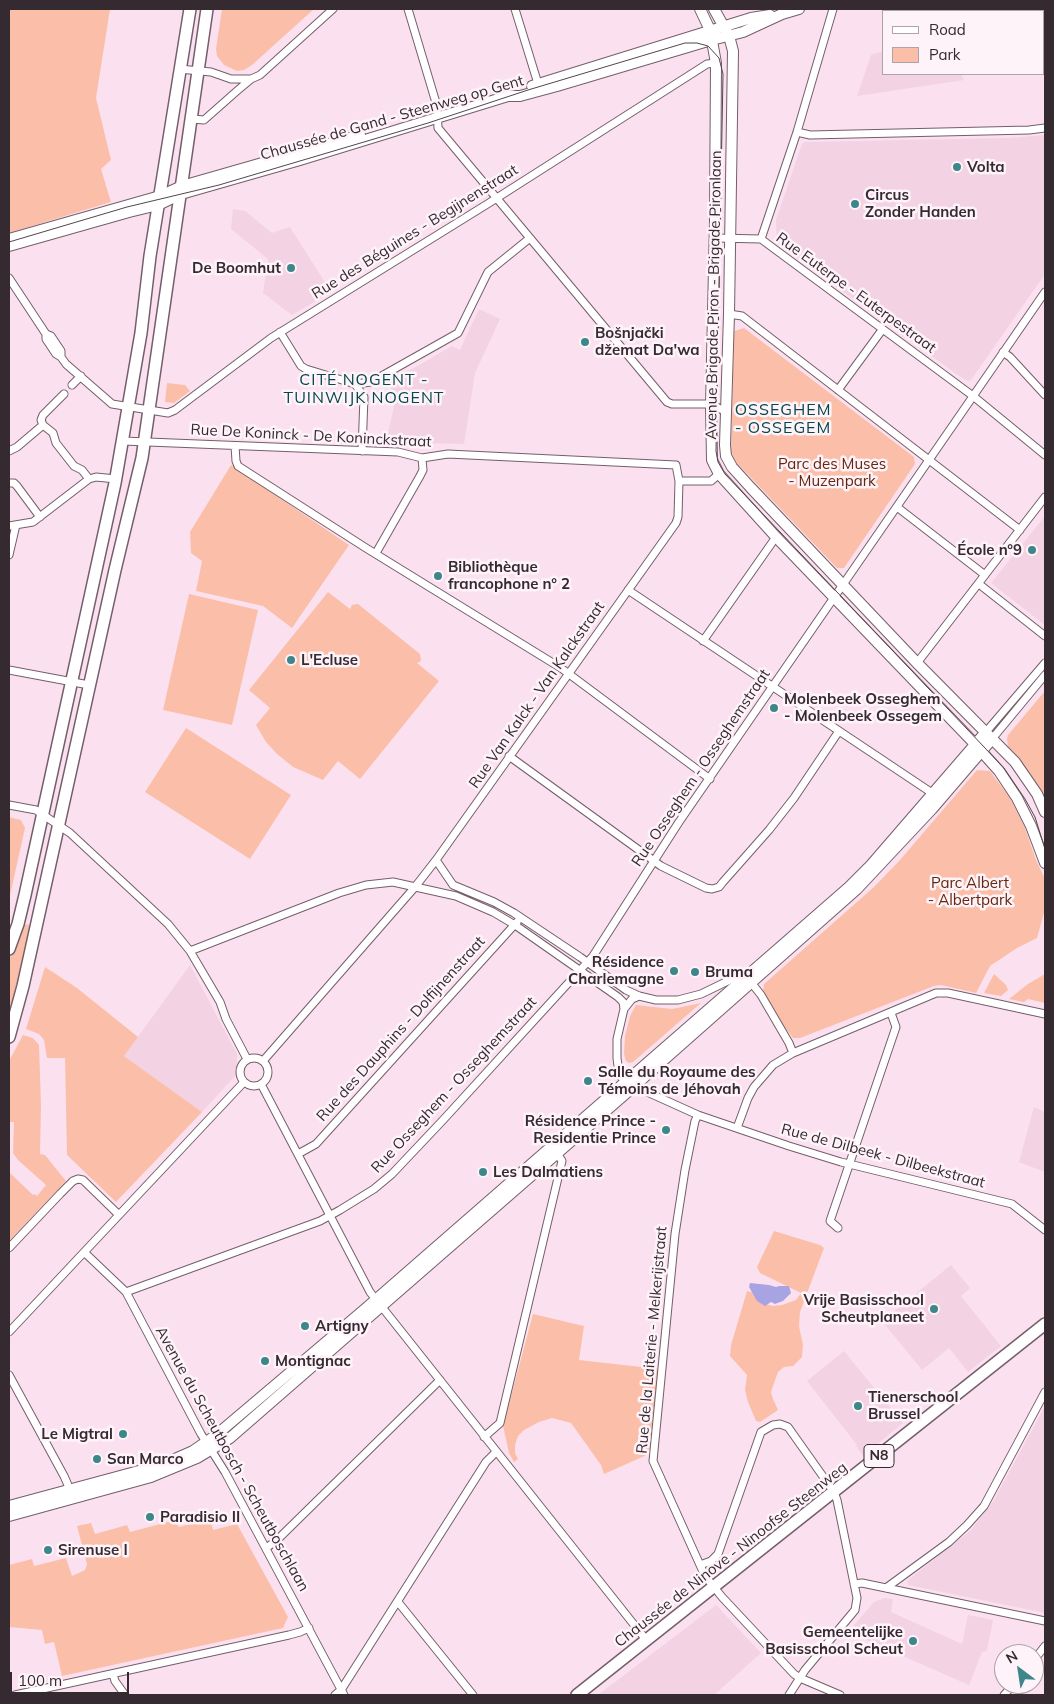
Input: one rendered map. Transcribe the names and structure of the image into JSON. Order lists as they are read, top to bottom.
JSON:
{
  "streets": {
    "main road": ["N8", "Chaussée de Ninove - Ninoofse Steenweg"],
    "street": [
      "Chaussée de Gand - Steenweg op Gent",
      "Rue des Béguines - Begijnenstraat",
      "Rue Euterpe - Euterpestraat",
      "Avenue Brigade Piron - Brigade Pironlaan",
      "Rue De Koninck - De Koninckstraat",
      "Rue Van Kalck - Van Kalckstraat",
      "Rue Osseghem - Osseghemstraat",
      "Rue des Dauphins - Dolfijnenstraat",
      "Rue de Dilbeek - Dilbeekstraat",
      "Rue de la Laiterie - Melkerijstraat",
      "Avenue du Scheutbosch - Scheutboschlaan"
    ]
  },
  "crossings": [
    ["Chaussée de Gand - Steenweg op Gent", "Avenue Brigade Piron - Brigade Pironlaan"],
    ["Rue des Béguines - Begijnenstraat", "Avenue Brigade Piron - Brigade Pironlaan"],
    ["Rue Euterpe - Euterpestraat", "Avenue Brigade Piron - Brigade Pironlaan"],
    ["Rue Euterpe - Euterpestraat", "Rue Osseghem - Osseghemstraat"],
    ["Avenue Brigade Piron - Brigade Pironlaan", "Rue Osseghem - Osseghemstraat"],
    ["Rue De Koninck - De Koninckstraat", "Rue Van Kalck - Van Kalckstraat"],
    ["Rue Osseghem - Osseghemstraat", "Avenue du Scheutbosch - Scheutboschlaan"],
    ["Rue de Dilbeek - Dilbeekstraat", "Rue de la Laiterie - Melkerijstraat"],
    ["Rue de la Laiterie - Melkerijstraat", "Chaussée de Ninove - Ninoofse Steenweg"]
  ],
  "districts": ["CITÉ NOGENT - TUINWIJK NOGENT", "OSSEGHEM - OSSEGEM"],
  "parks": ["Parc des Muses - Muzenpark", "Parc Albert - Albertpark"],
  "places": [
    "Volta",
    "Circus Zonder Handen",
    "De Boomhut",
    "Bošnjački džemat Da'wa",
    "École n°9",
    "Bibliothèque francophone n° 2",
    "L'Ecluse",
    "Molenbeek Osseghem - Molenbeek Ossegem",
    "Résidence Charlemagne",
    "Bruma",
    "Salle du Royaume des Témoins de Jéhovah",
    "Résidence Prince - Residentie Prince",
    "Les Dalmatiens",
    "Vrije Basisschool Scheutplaneet",
    "Artigny",
    "Montignac",
    "Tienerschool Brussel",
    "Le Migtral",
    "San Marco",
    "Paradisio II",
    "Sirenuse I",
    "Gemeentelijke Basisschool Scheut"
  ],
  "legend": ["Road", "Park"],
  "scale_bar": "100 m",
  "north": "top left"
}
